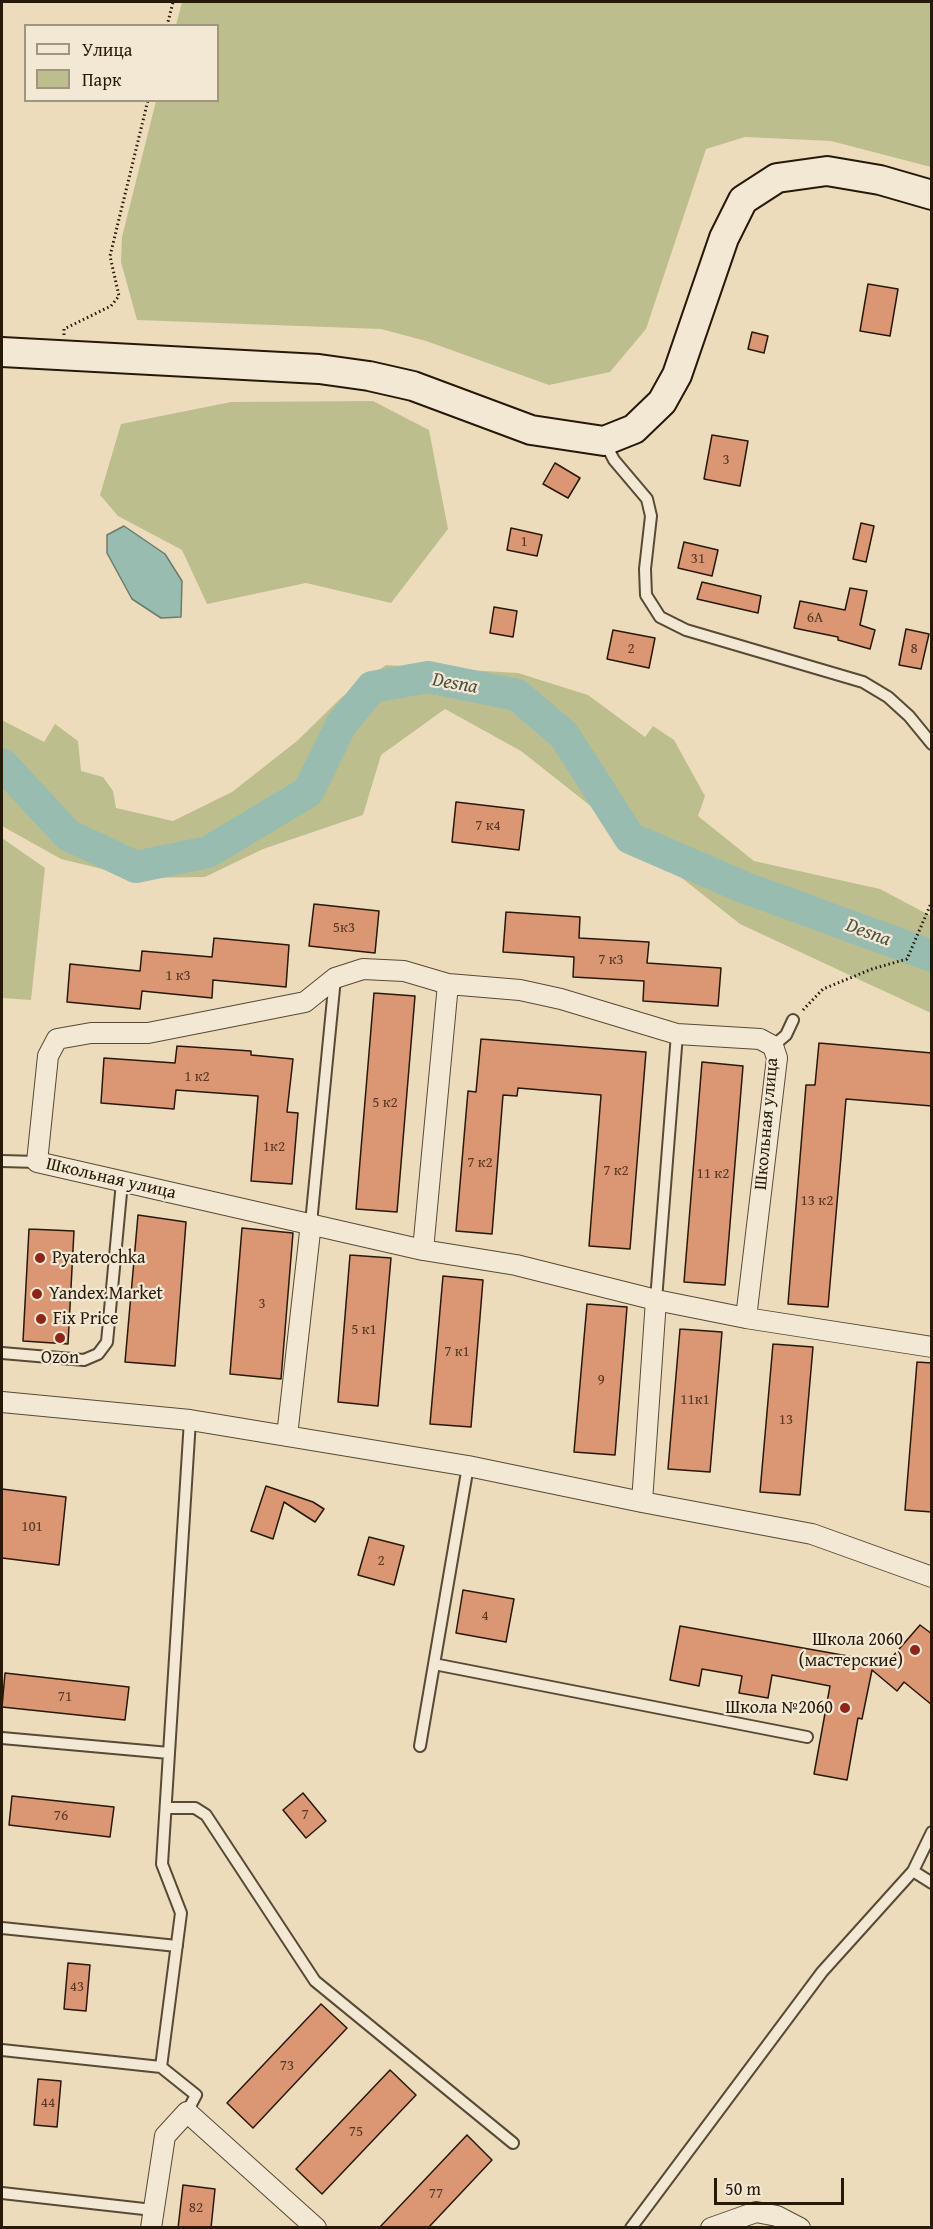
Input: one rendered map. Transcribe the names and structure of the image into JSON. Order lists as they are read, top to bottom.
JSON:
{
  "streets": {
    "street": ["Школьная улица"]
  },
  "water": ["Desna"],
  "places": [
    "Pyaterochka",
    "Yandex.Market",
    "Fix Price",
    "Ozon",
    "Школа 2060 (мастерские)",
    "Школа №2060"
  ],
  "house_numbers": [
    "3",
    "1",
    "31",
    "6А",
    "2",
    "8",
    "7 к4",
    "5к3",
    "7 к3",
    "1 к3",
    "1 к2",
    "5 к2",
    "1к2",
    "7 к2",
    "7 к2",
    "11 к2",
    "13 к2",
    "3",
    "5 к1",
    "7 к1",
    "9",
    "11к1",
    "13",
    "101",
    "2",
    "4",
    "71",
    "7",
    "76",
    "43",
    "73",
    "44",
    "75",
    "77",
    "82"
  ],
  "legend": ["Улица", "Парк"],
  "scale_bar": "50 m"
}
